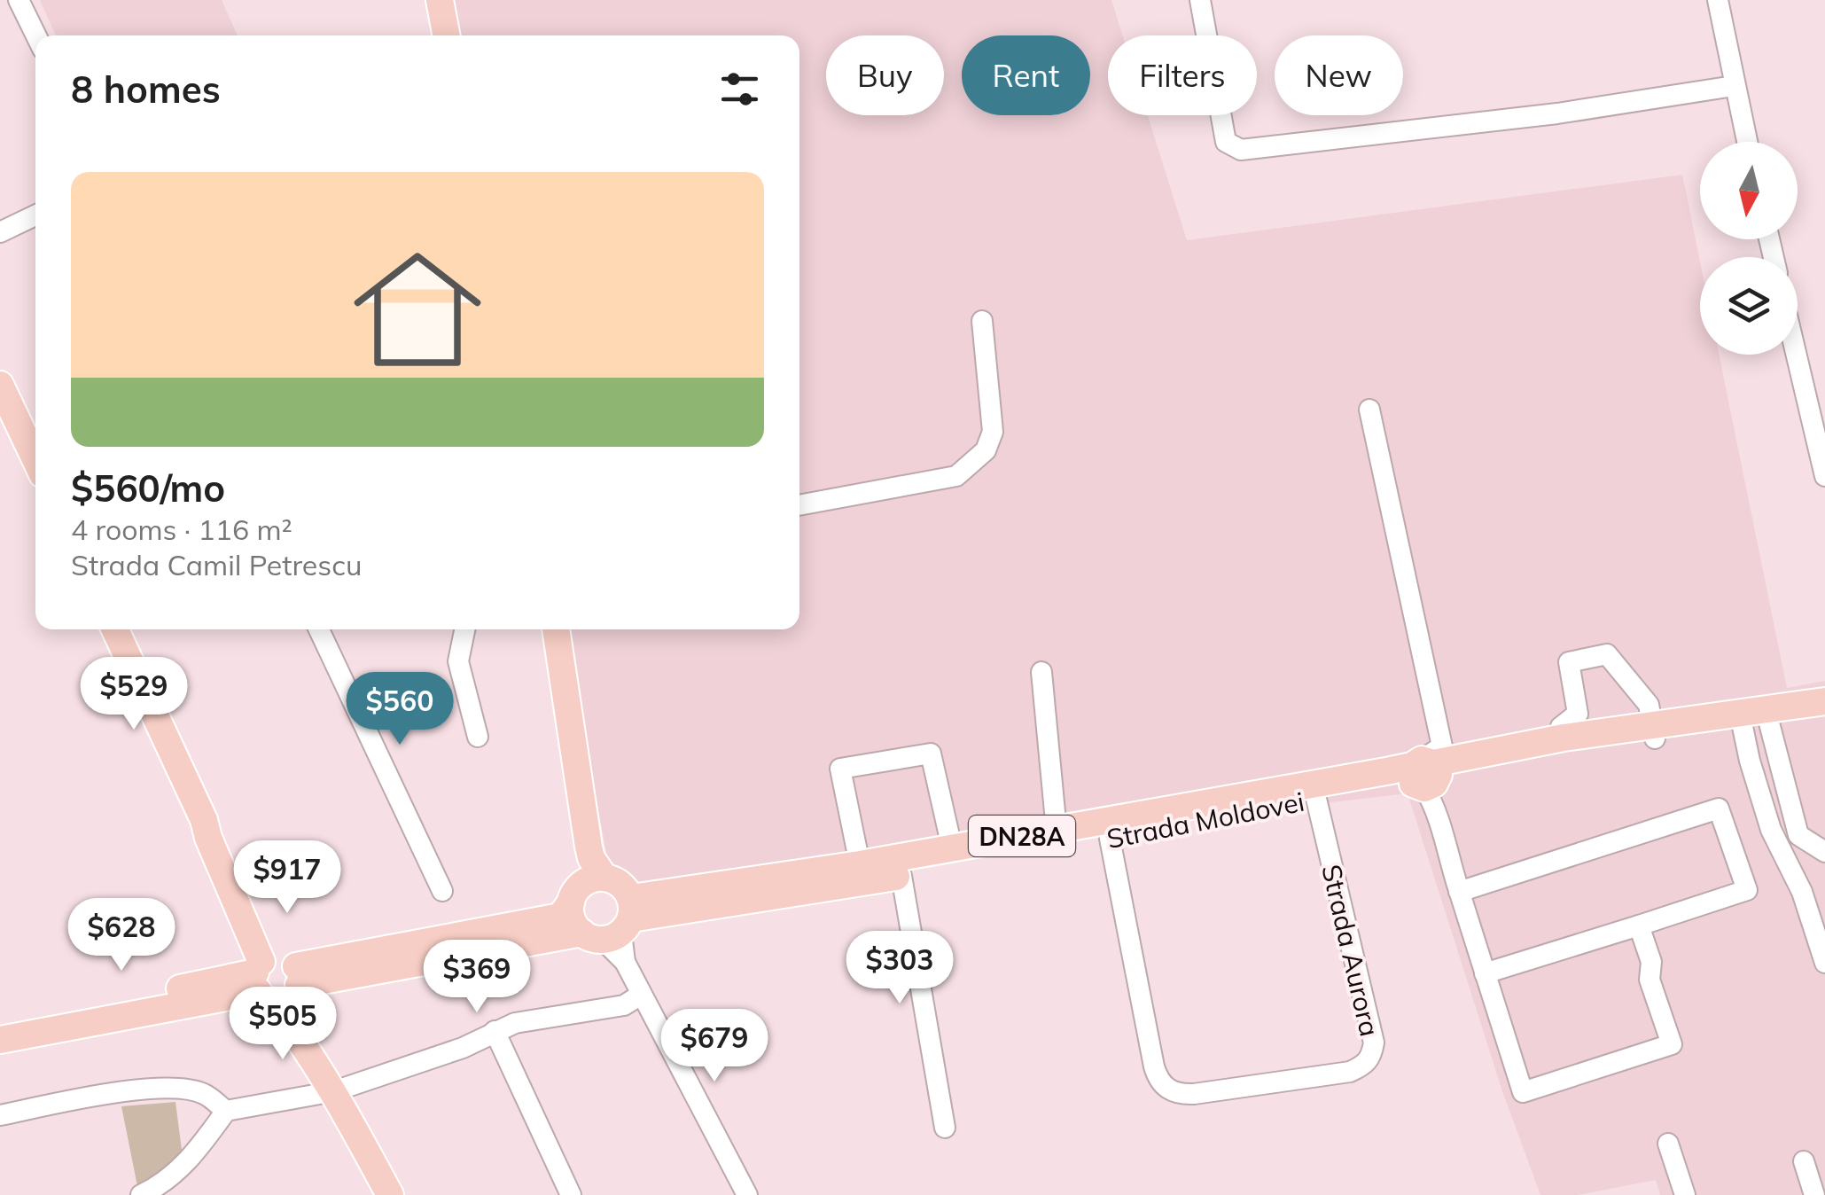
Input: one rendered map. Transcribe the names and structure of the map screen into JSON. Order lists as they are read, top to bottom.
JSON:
{
  "streets": {
    "main road": ["Strada Moldovei", "DN28A"],
    "street": ["Strada Aurora"]
  },
  "crossings": [
    ["Strada Moldovei", "Strada Aurora"]
  ],
  "north": "bottom",
  "page": {
    "chip": [
      "Buy",
      "Rent",
      "Filters",
      "New"
    ],
    "heading": "8 homes",
    "list": [
      {
        "name": "$560/mo",
        "note": "4 rooms · 116 m² · Strada Camil Petrescu"
      }
    ],
    "price": [
      "$529",
      "$560",
      "$917",
      "$628",
      "$303",
      "$369",
      "$505",
      "$679"
    ]
  }
}
